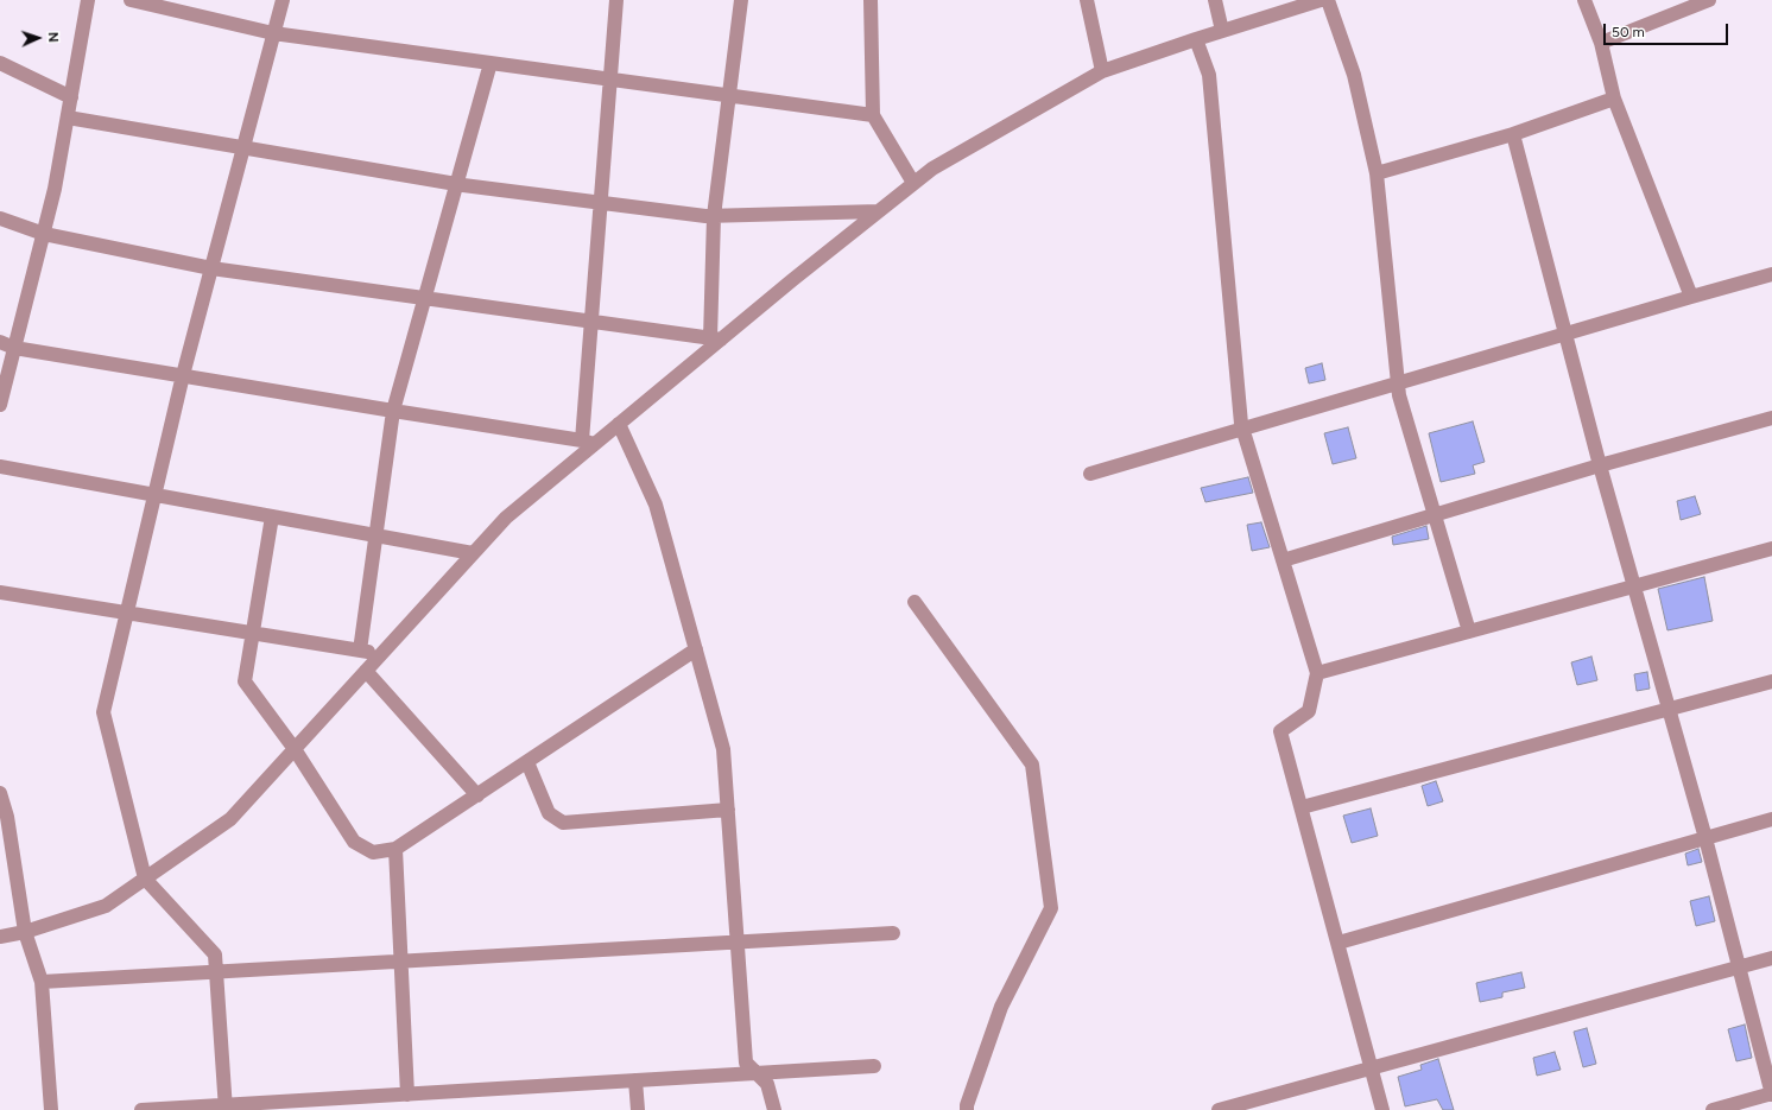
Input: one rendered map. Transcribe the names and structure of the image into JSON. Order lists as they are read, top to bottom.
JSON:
{
  "scale_bar": "50 m",
  "north": "right"
}
